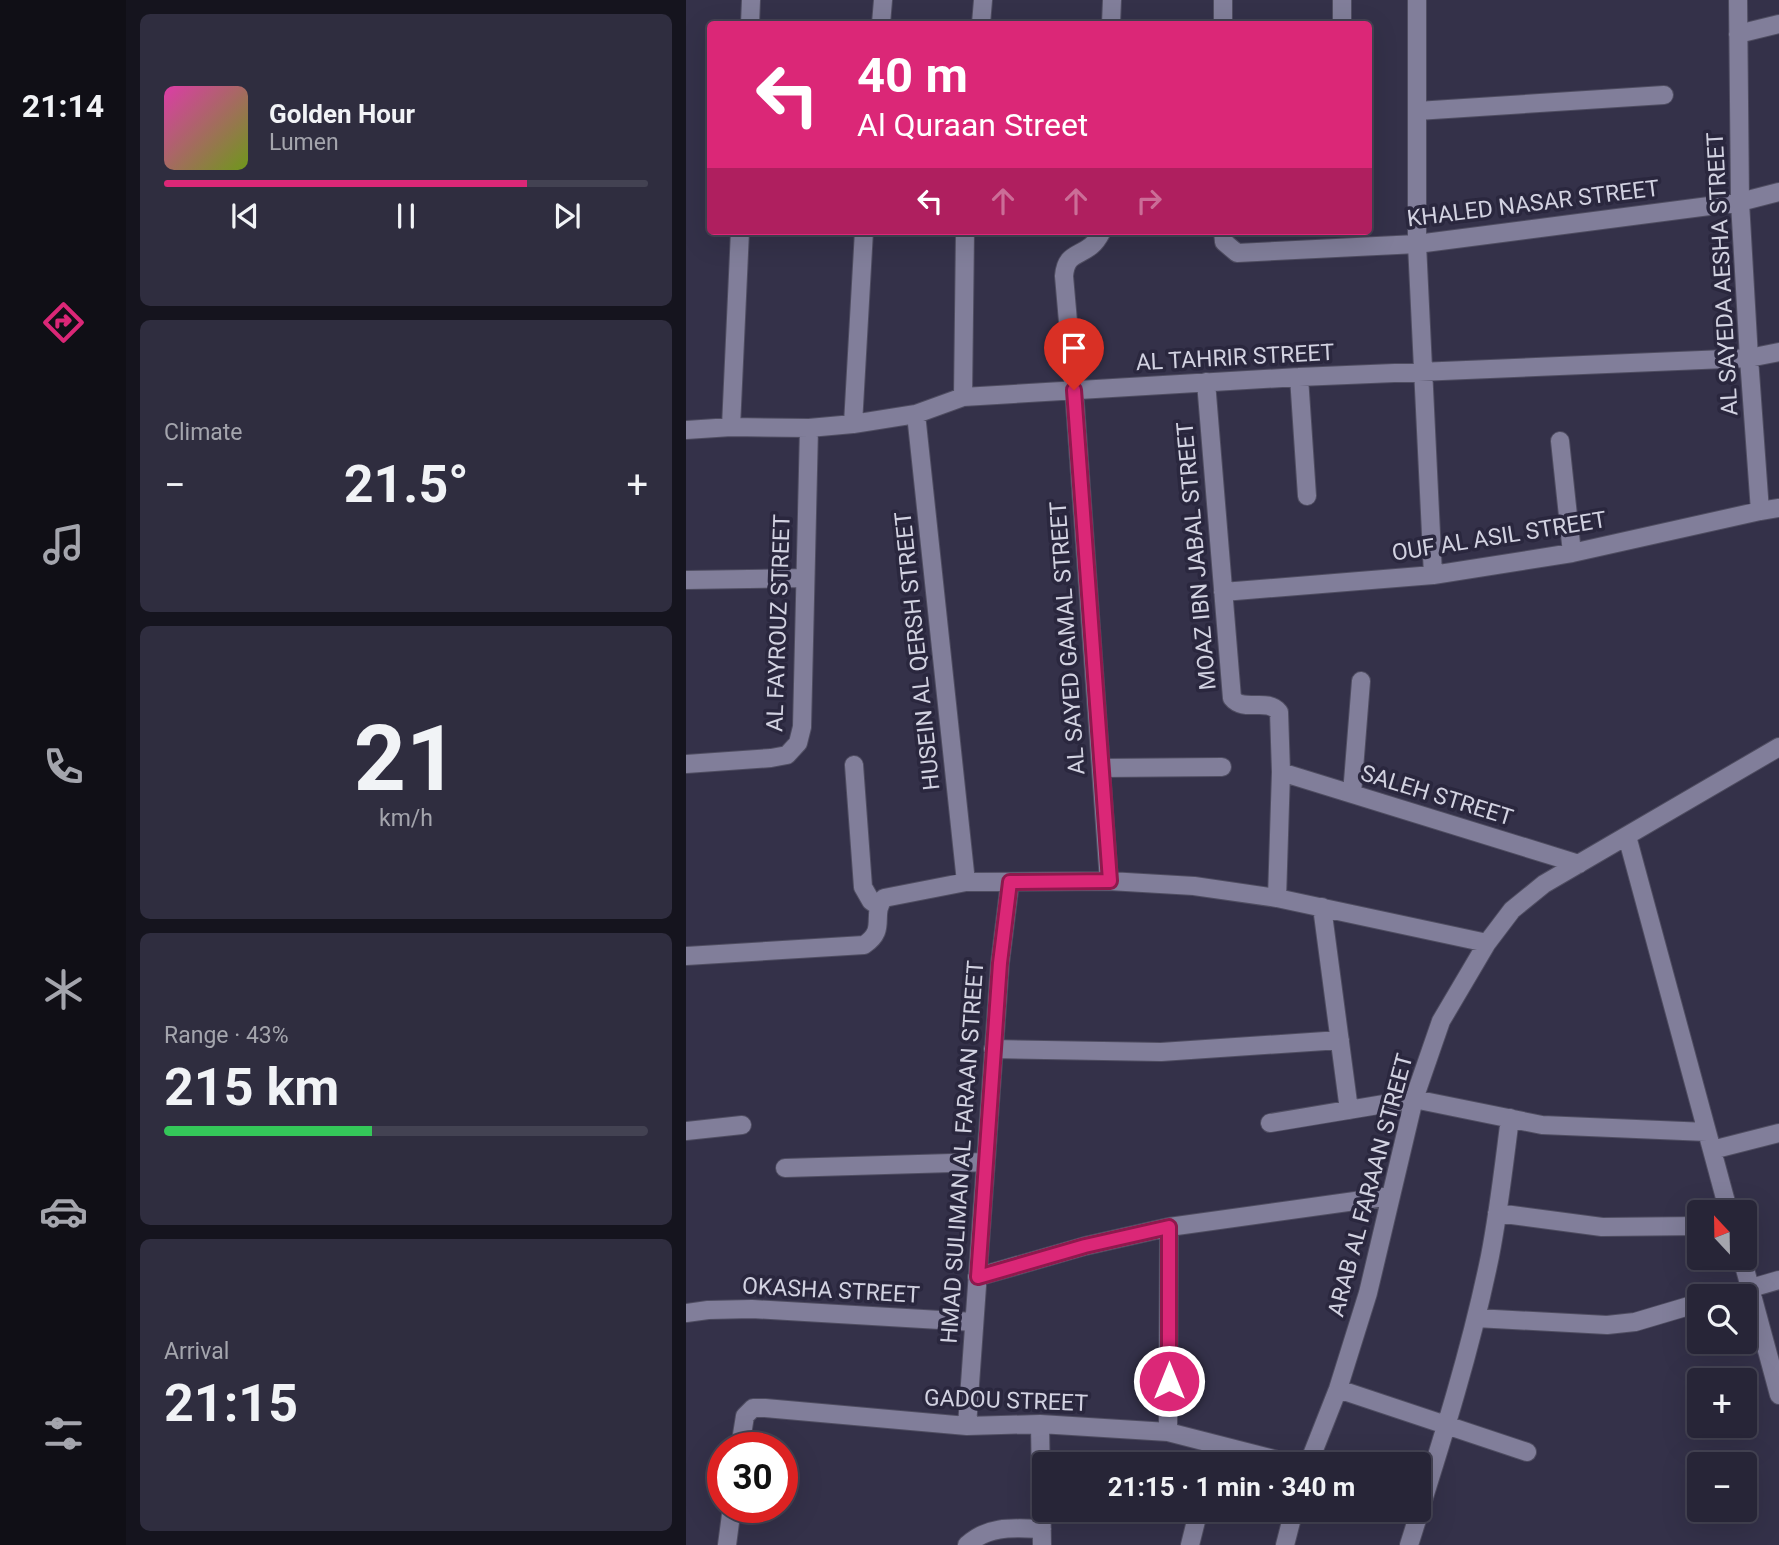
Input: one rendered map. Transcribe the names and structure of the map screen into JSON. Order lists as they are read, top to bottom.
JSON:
{
  "streets": {
    "street": [
      "KHALED NASAR STREET",
      "AL SAYEDA AESHA STREET",
      "AL TAHRIR STREET",
      "OUF AL ASIL STREET",
      "MOAZ IBN JABAL STREET",
      "AL FAYROUZ STREET",
      "AL SAYED GAMAL STREET",
      "HUSEIN AL QERSH STREET",
      "SALEH STREET",
      "HMAD SULIMAN AL FARAAN STREET",
      "ARAB AL FARAAN STREET",
      "OKASHA STREET",
      "GADOU STREET"
    ]
  },
  "crossings": [
    ["KHALED NASAR STREET", "AL SAYEDA AESHA STREET"],
    ["AL SAYEDA AESHA STREET", "AL TAHRIR STREET"],
    ["AL SAYEDA AESHA STREET", "OUF AL ASIL STREET"],
    ["AL TAHRIR STREET", "MOAZ IBN JABAL STREET"],
    ["AL TAHRIR STREET", "AL FAYROUZ STREET"],
    ["AL TAHRIR STREET", "AL SAYED GAMAL STREET"],
    ["AL TAHRIR STREET", "HUSEIN AL QERSH STREET"],
    ["OUF AL ASIL STREET", "MOAZ IBN JABAL STREET"],
    ["MOAZ IBN JABAL STREET", "SALEH STREET"],
    ["SALEH STREET", "ARAB AL FARAAN STREET"],
    ["HMAD SULIMAN AL FARAAN STREET", "OKASHA STREET"],
    ["HMAD SULIMAN AL FARAAN STREET", "GADOU STREET"]
  ],
  "north": "top",
  "page": {
    "tabs": "21:14",
    "turn": ["40 m", "Al Quraan Street"],
    "song": ["Golden Hour", "Lumen"],
    "tile": [
      "Climate",
      ["21", "km/h"],
      ["Range · 43%", "215 km"],
      ["Arrival", "21:15"]
    ],
    "heat": ["−", "21.5°", "+"],
    "map_buttons": ["+", "−"],
    "limit": "30",
    "trip": "21:15 · 1 min · 340 m"
  }
}
